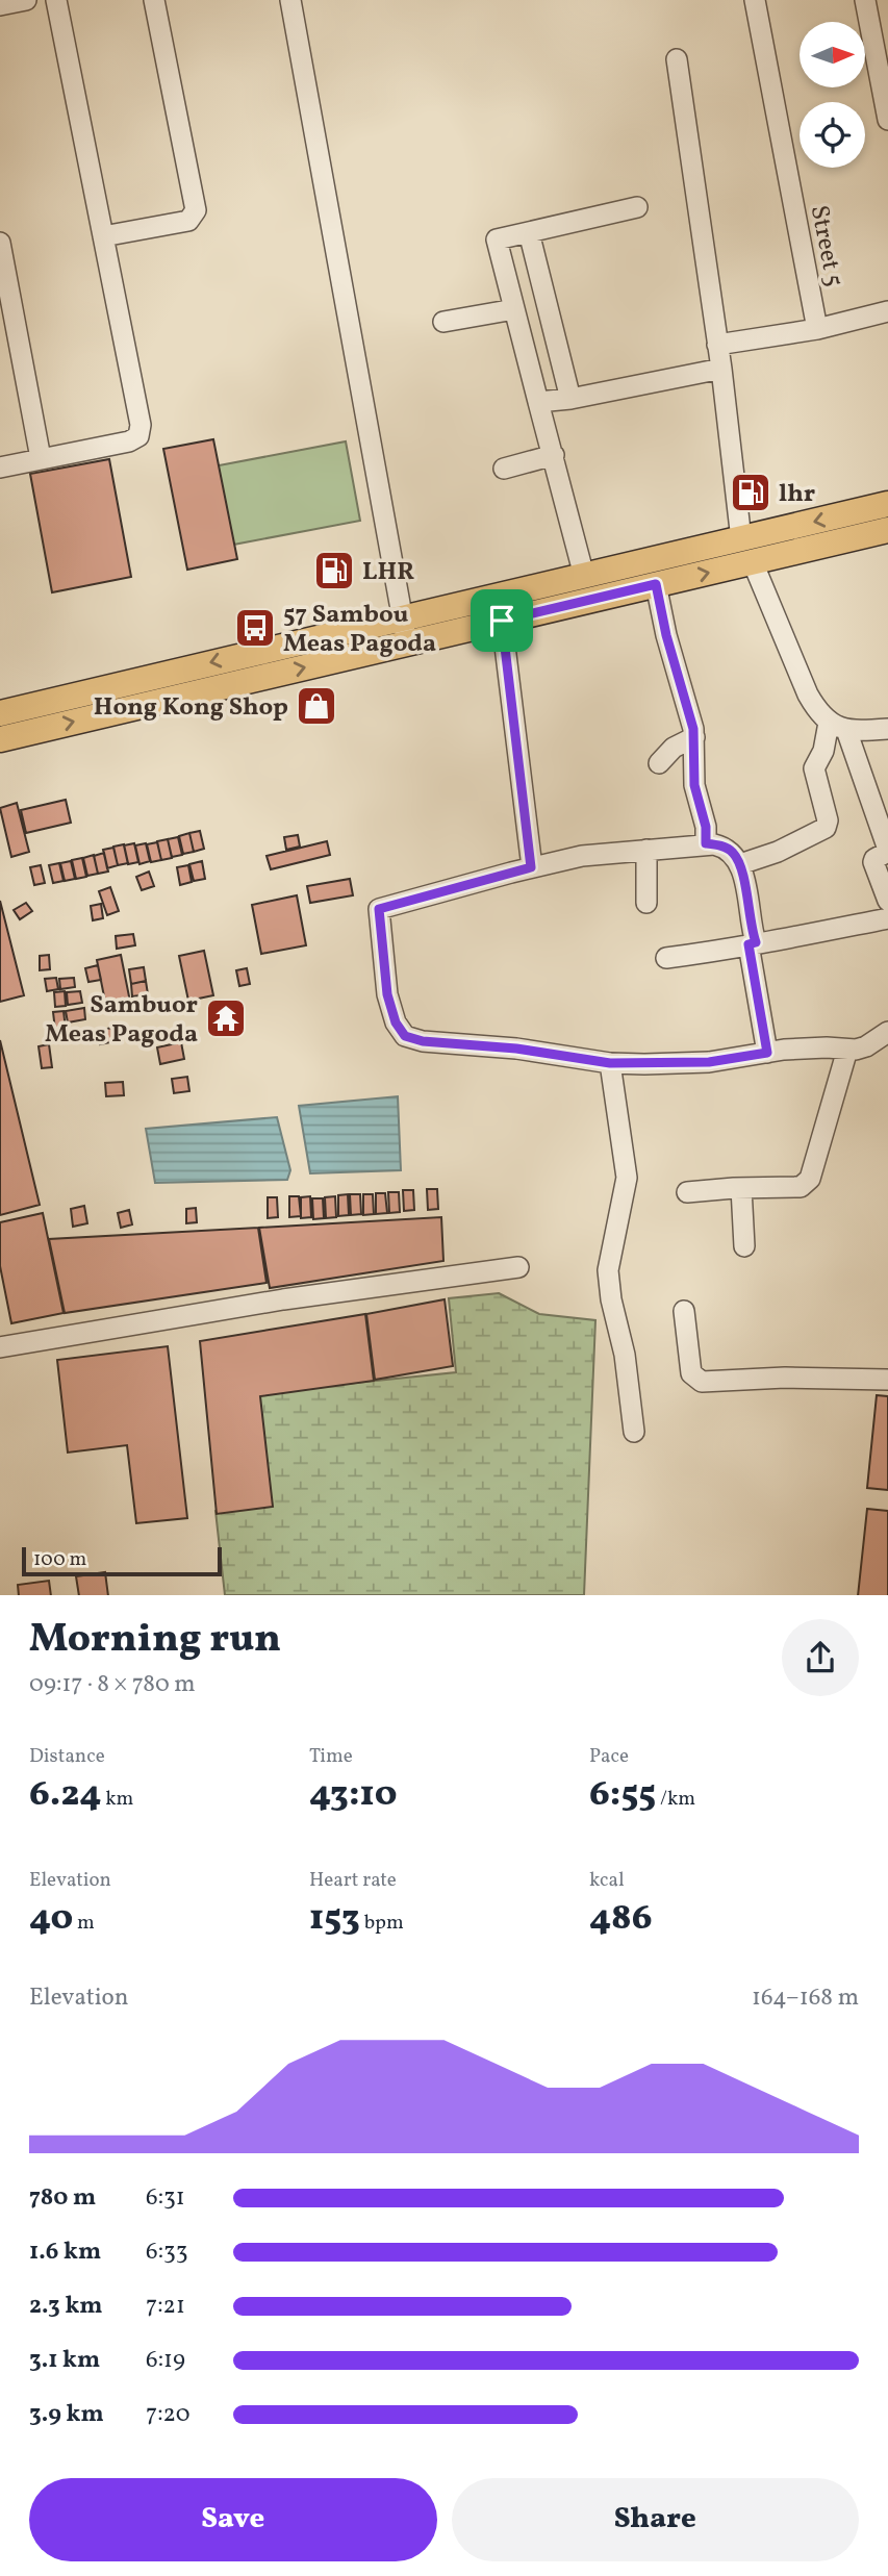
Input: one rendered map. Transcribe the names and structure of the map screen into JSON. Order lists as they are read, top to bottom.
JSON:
{
  "streets": {
    "street": ["Street 5"]
  },
  "places": {
    "fuel station": ["lhr", "LHR"],
    "bus stop": ["57 Sambou Meas Pagoda"],
    "shop": ["Hong Kong Shop"],
    "temple": ["Sambuor Meas Pagoda"]
  },
  "scale_bar": "100 m",
  "north": "right",
  "page": {
    "scale": "100 m",
    "heading": ["Morning run", "09:17 · 8 × 780 m"],
    "stats": [
      ["Distance", "6.24 km"],
      ["Time", "43:10"],
      ["Pace", "6:55 /km"],
      ["Elevation", "40 m"],
      ["Heart rate", "153 bpm"],
      ["kcal", "486"]
    ],
    "chart": ["Elevation", "164–168 m"],
    "list": [
      {
        "name": "780 m",
        "note": "6:31"
      },
      {
        "name": "1.6 km",
        "note": "6:33"
      },
      {
        "name": "2.3 km",
        "note": "7:21"
      },
      {
        "name": "3.1 km",
        "note": "6:19"
      },
      {
        "name": "3.9 km",
        "note": "7:20"
      }
    ],
    "buttons": ["Save", "Share"]
  }
}
